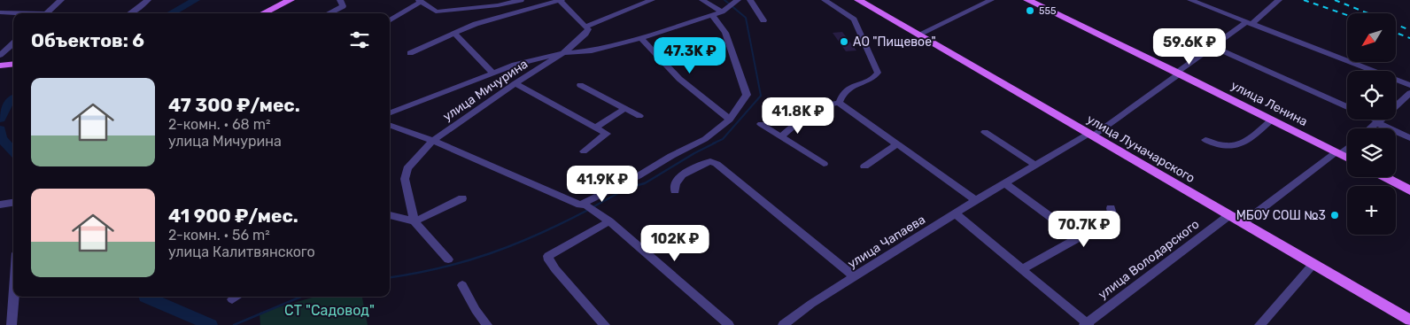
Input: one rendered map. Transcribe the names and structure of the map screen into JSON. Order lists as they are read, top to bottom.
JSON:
{
  "streets": {
    "main road": ["улица Ленина", "улица Луначарского"],
    "street": ["улица Мичурина", "улица Чапаева", "улица Володарского"]
  },
  "crossings": [
    ["улица Ленина", "улица Чапаева"],
    ["улица Луначарского", "улица Чапаева"],
    ["улица Луначарского", "улица Володарского"]
  ],
  "parks": ["СТ \"Садовод\""],
  "places": ["555", "АО \"Пищевое\"", "МБОУ СОШ №3"],
  "north": "bottom left",
  "page": {
    "map_buttons": "+",
    "heading": "Объектов: 6",
    "price": [
      "59.6K ₽",
      "47.3K ₽",
      "41.8K ₽",
      "41.9K ₽",
      "70.7K ₽",
      "102K ₽"
    ],
    "list": [
      {
        "name": "47 300 ₽/мес.",
        "note": "2-комн. · 68 m² · улица Мичурина"
      },
      {
        "name": "41 900 ₽/мес.",
        "note": "2-комн. · 56 m² · улица Калитвянского"
      }
    ]
  }
}
